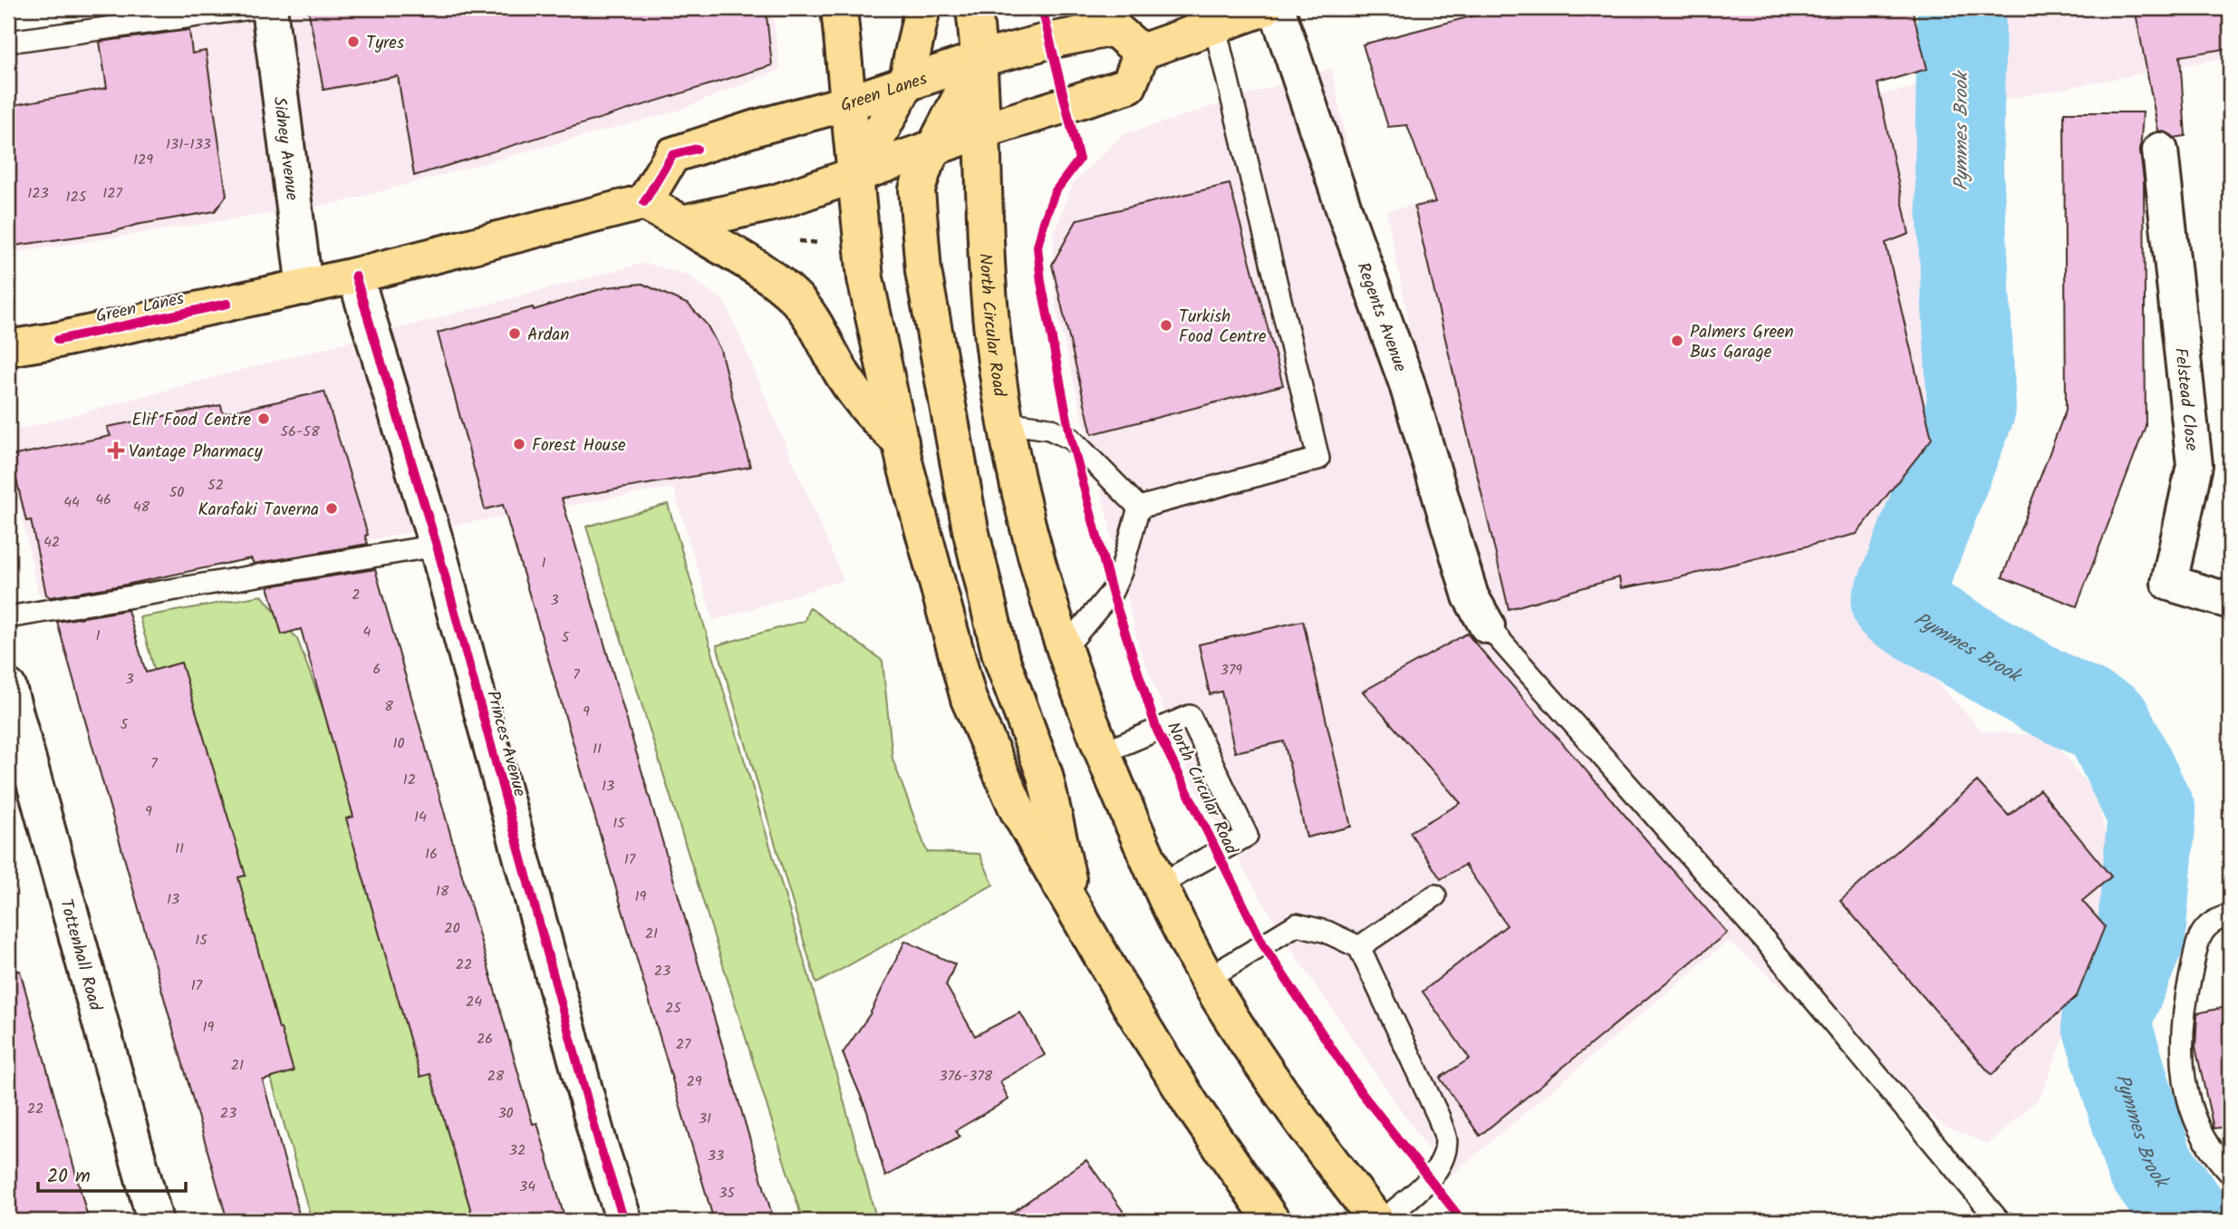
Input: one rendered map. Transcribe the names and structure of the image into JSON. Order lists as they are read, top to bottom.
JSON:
{
  "streets": {
    "main road": ["Green Lanes", "North Circular Road"],
    "street": [
      "Sidney Avenue",
      "Regents Avenue",
      "Felstead Close",
      "Princes Avenue",
      "Tottenhall Road"
    ]
  },
  "crossings": [
    ["Green Lanes", "Sidney Avenue"],
    ["Green Lanes", "North Circular Road"],
    ["Green Lanes", "Princes Avenue"]
  ],
  "water": ["Pymmes Brook"],
  "places": {
    "other": [
      "Tyres",
      "Turkish Food Centre",
      "Ardan",
      "Palmers Green Bus Garage",
      "Elif Food Centre",
      "Forest House",
      "Karafaki Taverna"
    ],
    "health": ["Vantage Pharmacy"]
  },
  "house_numbers": [
    "131-133",
    "129",
    "123",
    "127",
    "125",
    "56-58",
    "52",
    "50",
    "46",
    "44",
    "48",
    "42",
    "1",
    "2",
    "3",
    "4",
    "1",
    "5",
    "6",
    "379",
    "7",
    "3",
    "8",
    "9",
    "5",
    "10",
    "11",
    "7",
    "12",
    "13",
    "9",
    "14",
    "15",
    "11",
    "16",
    "17",
    "18",
    "19",
    "13",
    "20",
    "21",
    "15",
    "22",
    "23",
    "17",
    "24",
    "25",
    "19",
    "26",
    "27",
    "21",
    "28",
    "376-378",
    "29",
    "22",
    "23",
    "30",
    "31",
    "32",
    "33",
    "34",
    "35"
  ],
  "scale_bar": "20 m"
}
